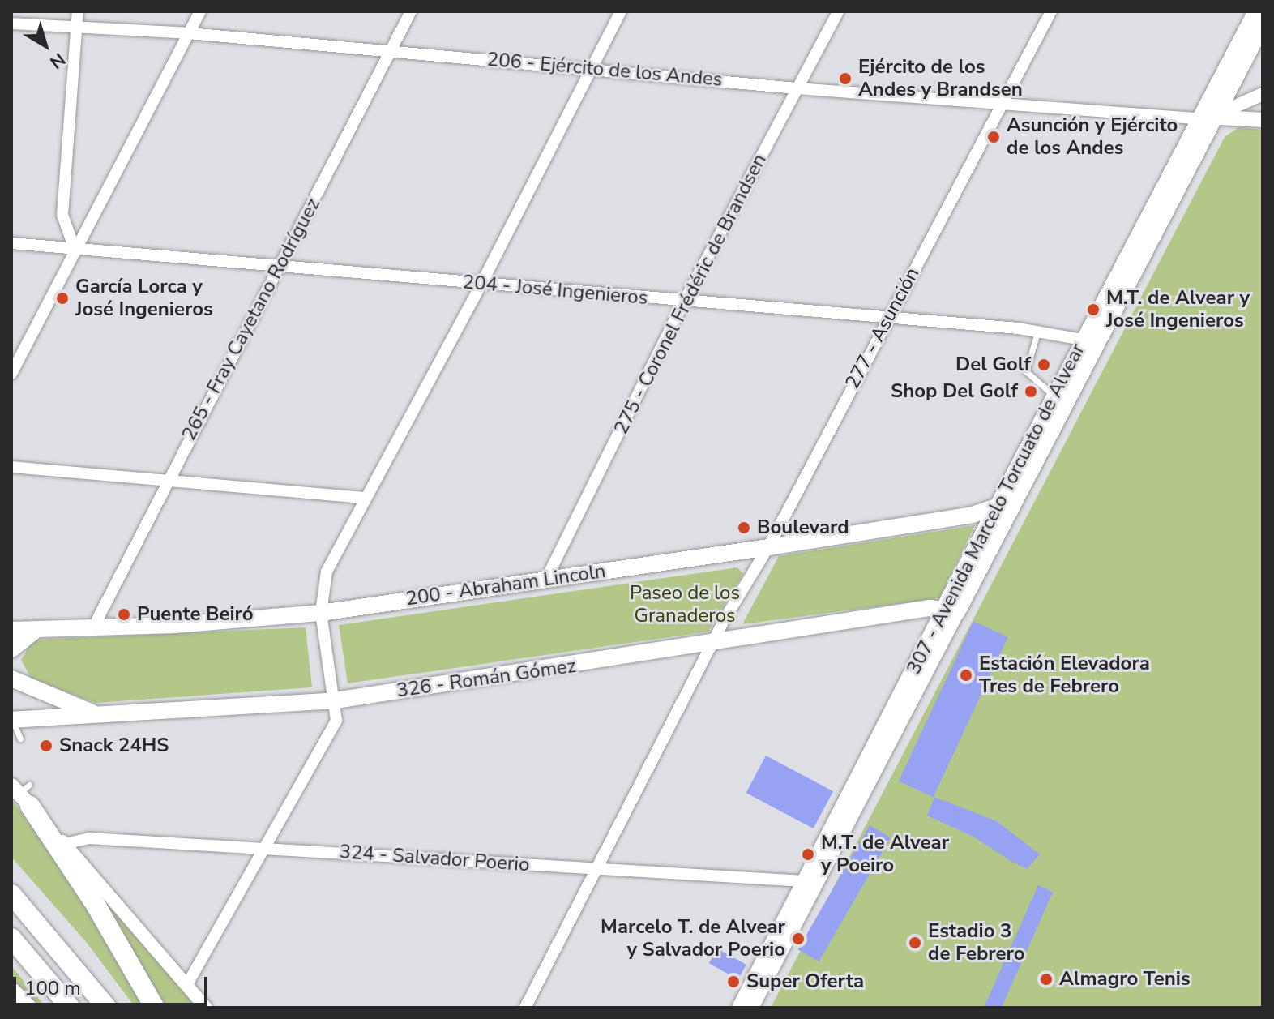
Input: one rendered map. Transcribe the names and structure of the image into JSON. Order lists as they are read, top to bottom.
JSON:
{
  "streets": {
    "main road": ["307 - Avenida Marcelo Torcuato de Alvear", "200 - Abraham Lincoln", "326 - Román Gómez"],
    "street": [
      "206 - Ejército de los Andes",
      "204 - José Ingenieros",
      "275 - Coronel Frédéric de Brandsen",
      "265 - Fray Cayetano Rodríguez",
      "277 - Asunción",
      "324 - Salvador Poerio"
    ]
  },
  "crossings": [
    ["206 - Ejército de los Andes", "275 - Coronel Frédéric de Brandsen"],
    ["206 - Ejército de los Andes", "265 - Fray Cayetano Rodríguez"],
    ["206 - Ejército de los Andes", "277 - Asunción"],
    ["206 - Ejército de los Andes", "307 - Avenida Marcelo Torcuato de Alvear"],
    ["204 - José Ingenieros", "275 - Coronel Frédéric de Brandsen"],
    ["204 - José Ingenieros", "265 - Fray Cayetano Rodríguez"],
    ["204 - José Ingenieros", "277 - Asunción"],
    ["204 - José Ingenieros", "307 - Avenida Marcelo Torcuato de Alvear"],
    ["275 - Coronel Frédéric de Brandsen", "200 - Abraham Lincoln"],
    ["265 - Fray Cayetano Rodríguez", "200 - Abraham Lincoln"],
    ["277 - Asunción", "200 - Abraham Lincoln"],
    ["277 - Asunción", "326 - Román Gómez"],
    ["277 - Asunción", "324 - Salvador Poerio"],
    ["307 - Avenida Marcelo Torcuato de Alvear", "200 - Abraham Lincoln"],
    ["307 - Avenida Marcelo Torcuato de Alvear", "326 - Román Gómez"],
    ["307 - Avenida Marcelo Torcuato de Alvear", "324 - Salvador Poerio"]
  ],
  "parks": ["Paseo de los Granaderos"],
  "places": [
    "Ejército de los Andes y Brandsen",
    "Asunción y Ejército de los Andes",
    "García Lorca y José Ingenieros",
    "M.T. de Alvear y José Ingenieros",
    "Del Golf",
    "Shop Del Golf",
    "Boulevard",
    "Puente Beiró",
    "Estación Elevadora Tres de Febrero",
    "Snack 24HS",
    "M.T. de Alvear y Poeiro",
    "Marcelo T. de Alvear y Salvador Poerio",
    "Estadio 3 de Febrero",
    "Almagro Tenis",
    "Super Oferta"
  ],
  "scale_bar": "100 m",
  "north": "bottom right"
}
